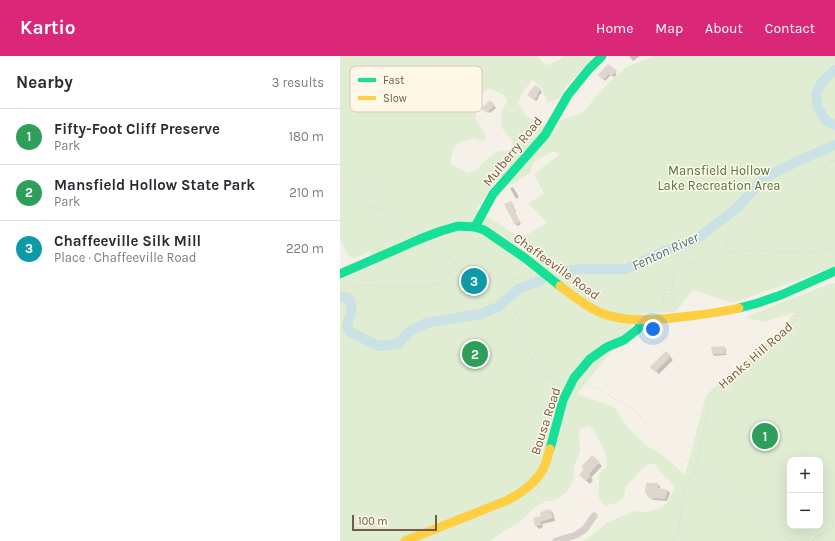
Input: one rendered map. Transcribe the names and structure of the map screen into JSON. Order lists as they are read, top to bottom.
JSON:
{
  "streets": {
    "street": ["Mulberry Road", "Chaffeeville Road", "Bousa Road"],
    "path": ["Hanks Hill Road"]
  },
  "crossings": [
    ["Mulberry Road", "Chaffeeville Road"],
    ["Chaffeeville Road", "Hanks Hill Road"],
    ["Chaffeeville Road", "Bousa Road"]
  ],
  "water": ["Fenton River"],
  "parks": ["Mansfield Hollow Lake Recreation Area"],
  "legend": ["Fast", "Slow"],
  "scale_bar": "100 m",
  "page": {
    "header": "Kartio",
    "nav": [
      "Home",
      "Map",
      "About",
      "Contact"
    ],
    "heading": ["Nearby", "3 results"],
    "list": [
      {
        "mark": "1",
        "name": "Fifty-Foot Cliff Preserve",
        "note": "Park",
        "value": "180 m"
      },
      {
        "mark": "2",
        "name": "Mansfield Hollow State Park",
        "note": "Park",
        "value": "210 m"
      },
      {
        "mark": "3",
        "name": "Chaffeeville Silk Mill",
        "note": "Place · Chaffeeville Road",
        "value": "220 m"
      }
    ],
    "pins": ["3", "2", "1"],
    "map_buttons": ["+", "−"],
    "scale": "100 m"
  }
}
